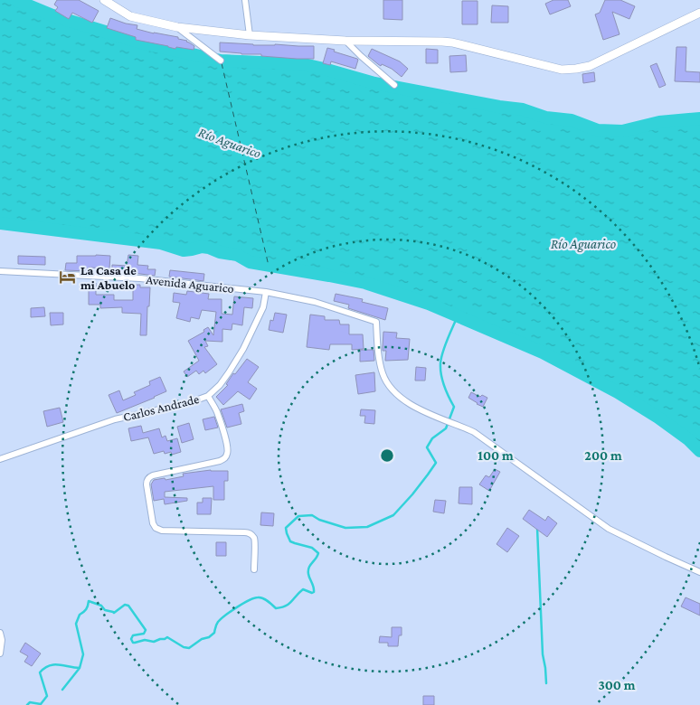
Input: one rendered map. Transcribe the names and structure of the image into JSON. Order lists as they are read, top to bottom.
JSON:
{
  "streets": {
    "street": ["Avenida Aguarico", "Carlos Andrade"]
  },
  "crossings": [
    ["Avenida Aguarico", "Carlos Andrade"]
  ],
  "water": ["Río Aguarico"],
  "places": {
    "hotel": ["La Casa de mi Abuelo"]
  },
  "rings": ["100 m", "200 m", "300 m"]
}
